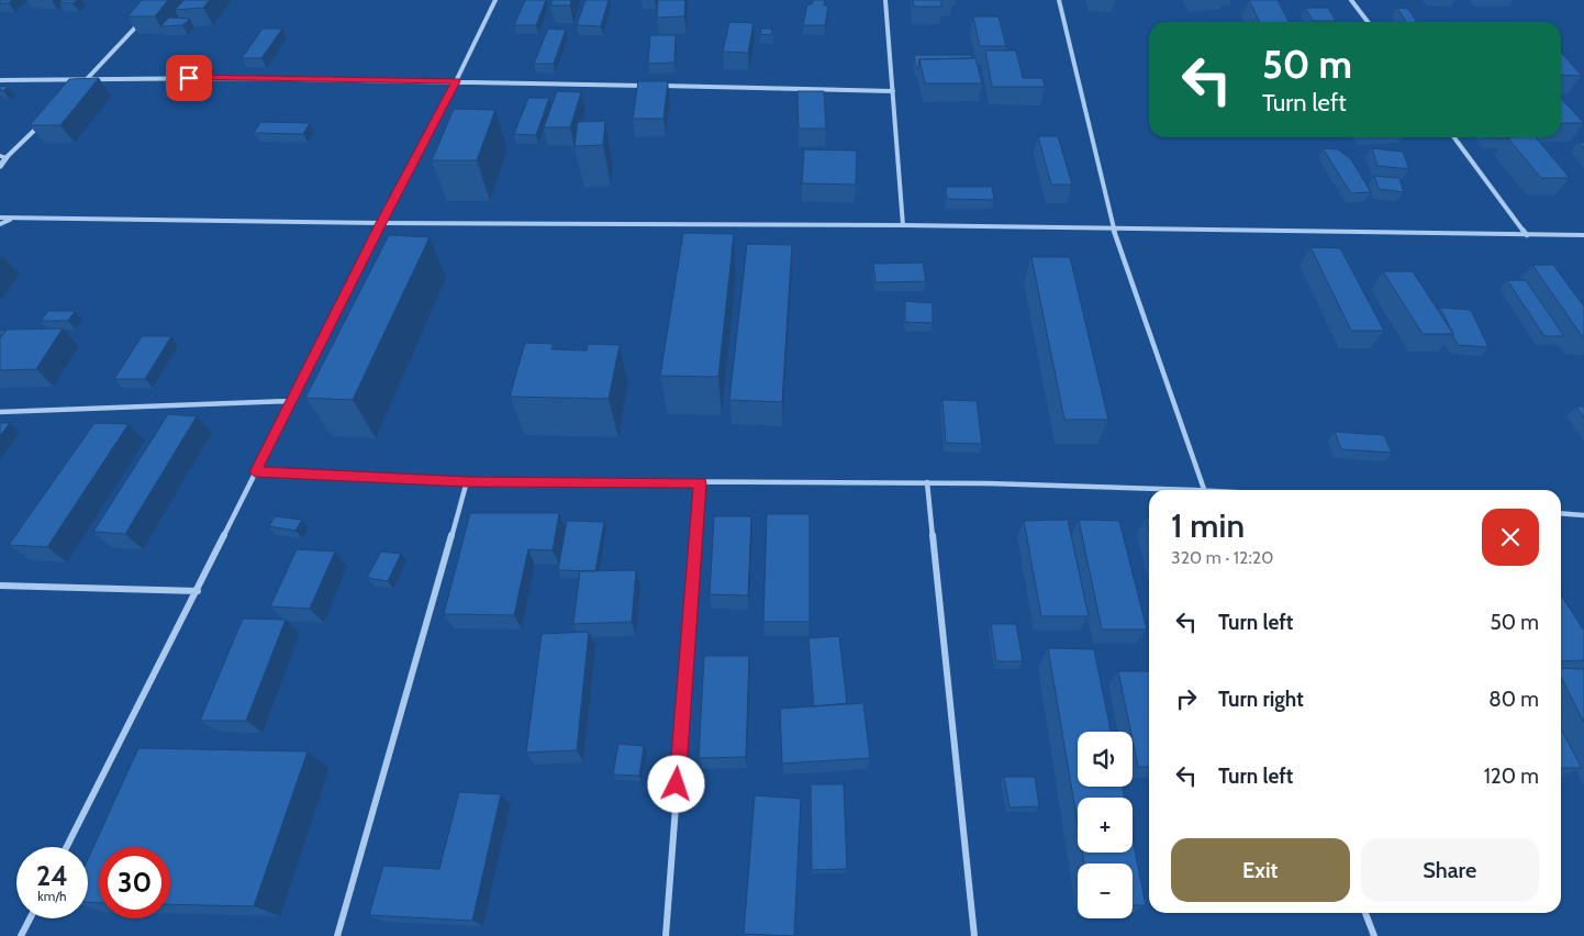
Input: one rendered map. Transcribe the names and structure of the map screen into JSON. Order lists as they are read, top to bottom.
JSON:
{
  "page": {
    "turn": ["50 m", "Turn left"],
    "heading": ["1 min", "320 m · 12:20"],
    "list": [
      {
        "name": "Turn left",
        "value": "50 m"
      },
      {
        "name": "Turn right",
        "value": "80 m"
      },
      {
        "name": "Turn left",
        "value": "120 m"
      }
    ],
    "map_buttons": ["+", "−"],
    "buttons": ["Exit", "Share"],
    "speed": "24 km/h",
    "limit": "30"
  }
}
